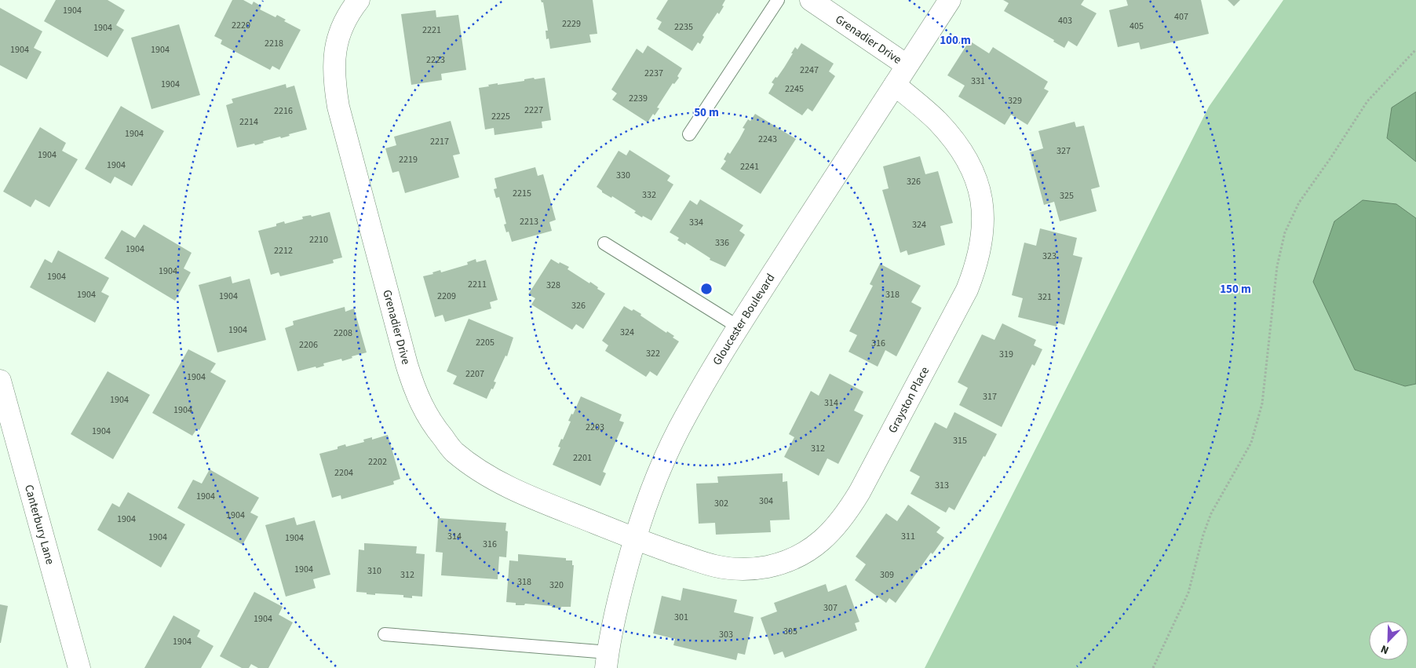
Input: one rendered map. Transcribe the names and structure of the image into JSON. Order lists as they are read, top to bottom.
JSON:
{
  "streets": {
    "street": [
      "Grenadier Drive",
      "Gloucester Boulevard",
      "Grayston Place",
      "Canterbury Lane"
    ]
  },
  "crossings": [
    ["Grenadier Drive", "Gloucester Boulevard"],
    ["Grenadier Drive", "Grayston Place"],
    ["Gloucester Boulevard", "Grayston Place"]
  ],
  "house_numbers": [
    "1904",
    "407",
    "403",
    "2229",
    "2220",
    "405",
    "2235",
    "1904",
    "2221",
    "2218",
    "1904",
    "1904",
    "2223",
    "2247",
    "2237",
    "331",
    "1904",
    "2245",
    "2239",
    "329",
    "2227",
    "2216",
    "2225",
    "2214",
    "1904",
    "2243",
    "2217",
    "327",
    "1904",
    "2219",
    "1904",
    "2241",
    "330",
    "326",
    "2215",
    "332",
    "325",
    "2213",
    "334",
    "324",
    "2210",
    "336",
    "1904",
    "2212",
    "323",
    "1904",
    "1904",
    "2211",
    "328",
    "1904",
    "318",
    "1904",
    "2209",
    "321",
    "326",
    "1904",
    "324",
    "2208",
    "2205",
    "316",
    "2206",
    "322",
    "319",
    "2207",
    "1904",
    "317",
    "1904",
    "314",
    "1904",
    "2203",
    "1904",
    "315",
    "312",
    "2201",
    "2202",
    "2204",
    "313",
    "1904",
    "304",
    "302",
    "1904",
    "1904",
    "314",
    "311",
    "1904",
    "1904",
    "316",
    "1904",
    "310",
    "312",
    "309",
    "318",
    "320",
    "307",
    "301",
    "1904",
    "305",
    "303",
    "1904"
  ],
  "north": "bottom left",
  "rings": ["100 m", "50 m", "150 m"]
}
